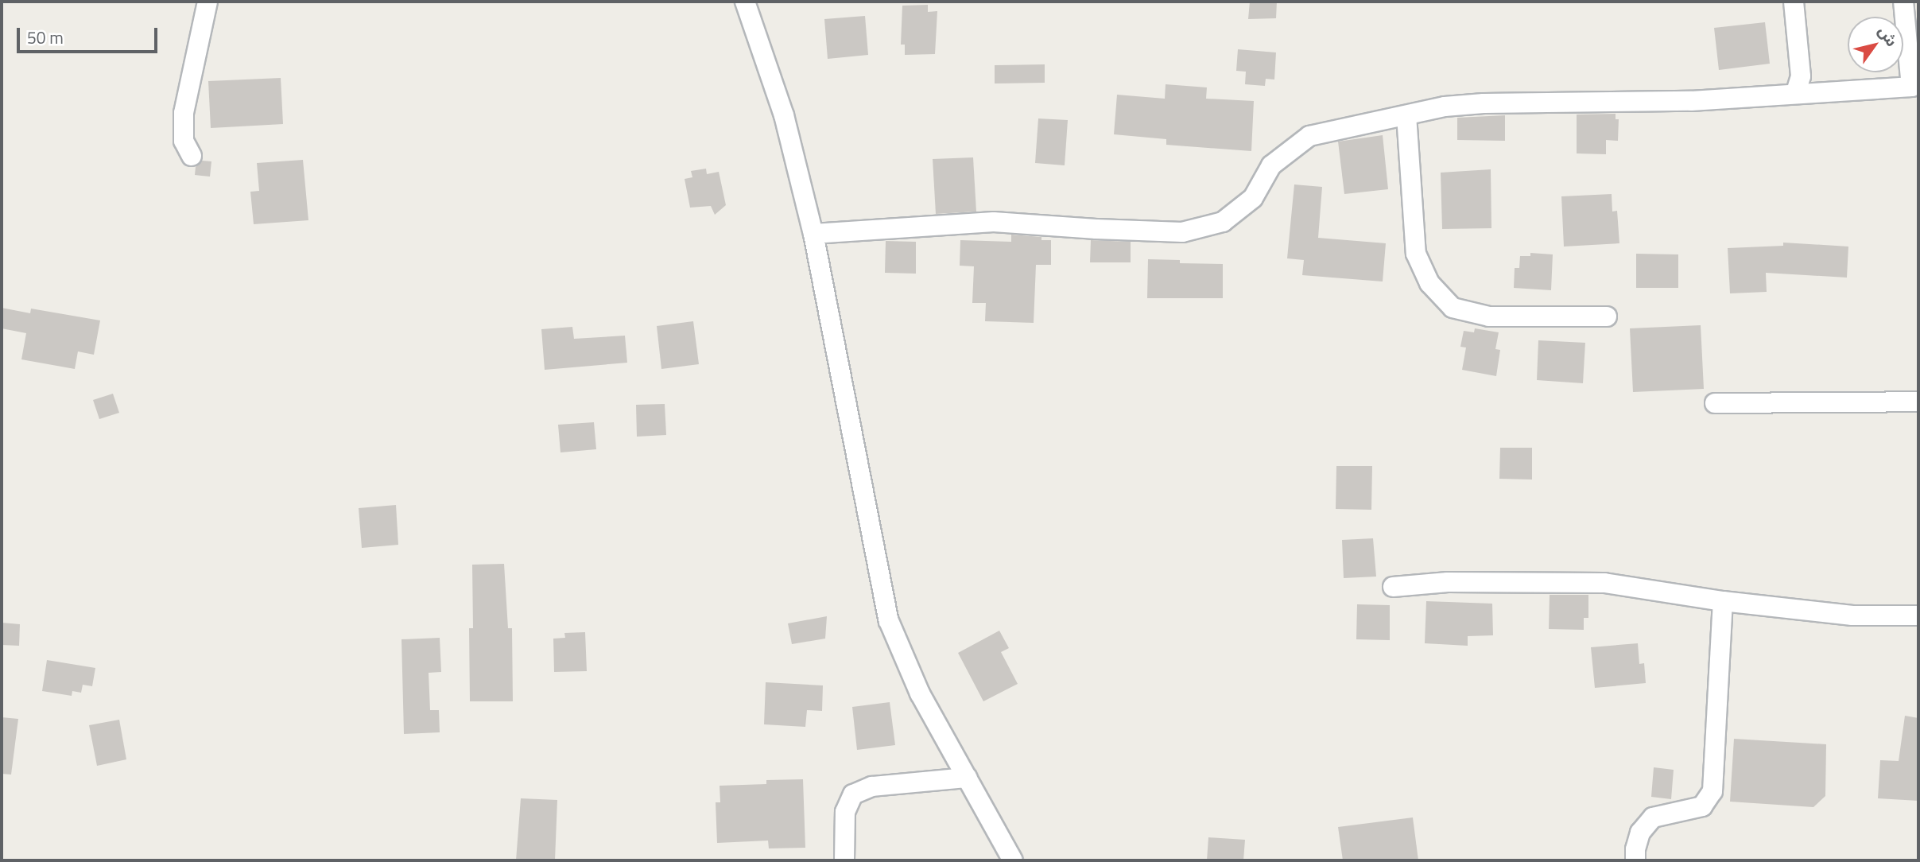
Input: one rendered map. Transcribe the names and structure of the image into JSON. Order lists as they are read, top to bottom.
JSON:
{
  "scale_bar": "50 m",
  "north": "top right"
}
